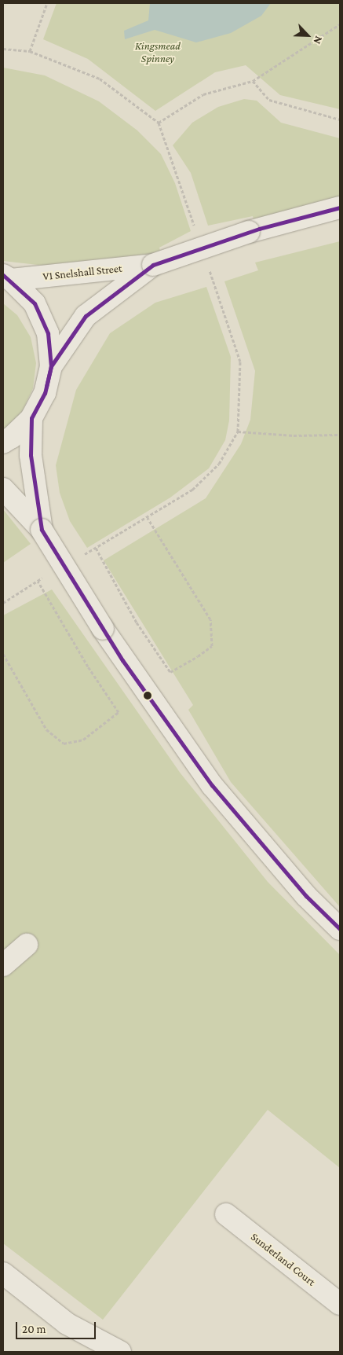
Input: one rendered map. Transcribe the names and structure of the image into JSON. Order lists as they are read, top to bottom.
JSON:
{
  "streets": {
    "street": ["V1 Snelshall Street", "Sunderland Court"]
  },
  "parks": ["Kingsmead Spinney"],
  "scale_bar": "20 m",
  "north": "bottom right"
}
